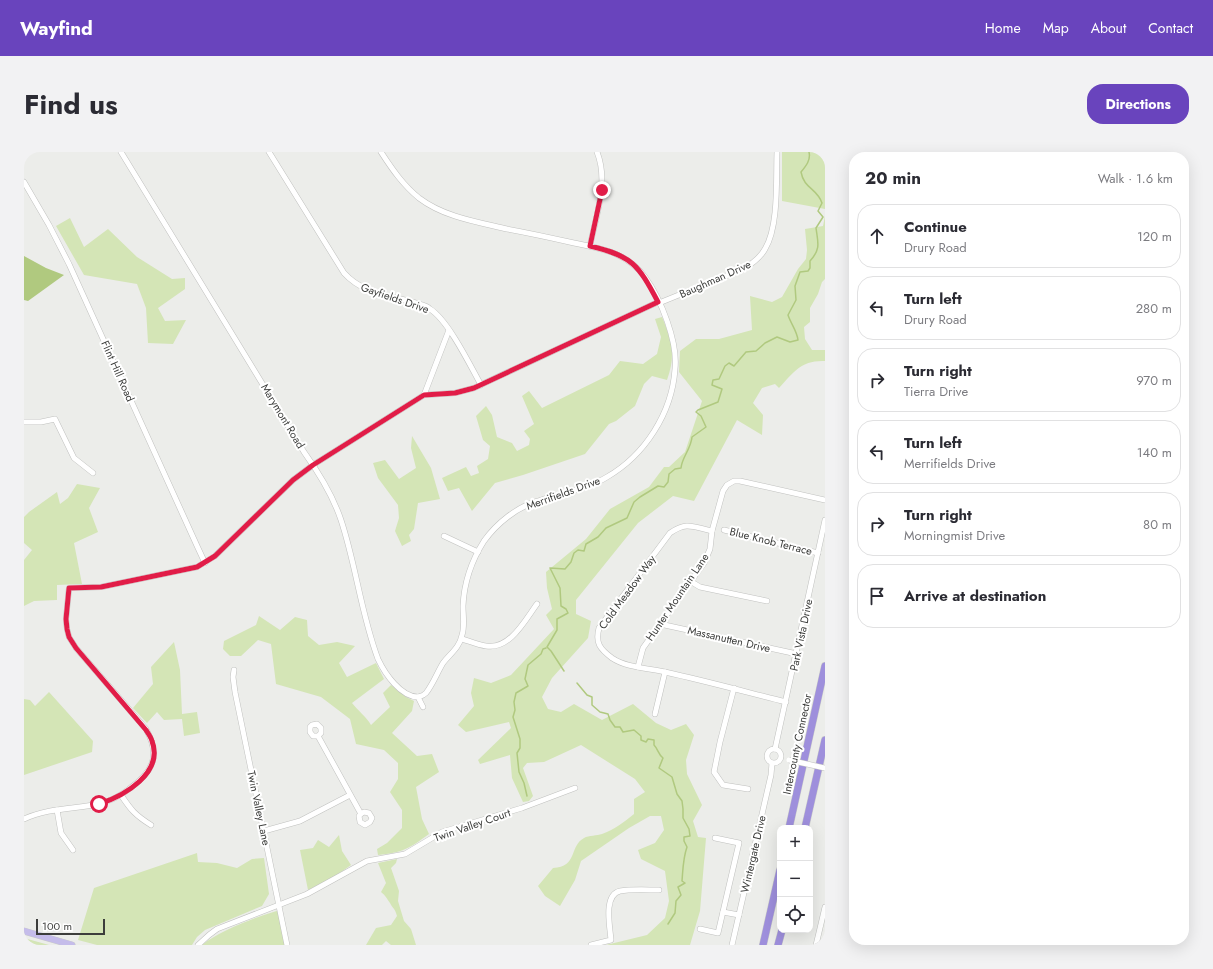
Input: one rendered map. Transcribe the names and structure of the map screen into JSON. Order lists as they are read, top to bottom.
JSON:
{
  "streets": {
    "highway": ["Intercounty Connector"],
    "street": [
      "Baughman Drive",
      "Gayfields Drive",
      "Flint Hill Road",
      "Marymont Road",
      "Merrifields Drive",
      "Blue Knob Terrace",
      "Cold Meadow Way",
      "Hunter Mountain Lane",
      "Park Vista Drive",
      "Massanutten Drive",
      "Twin Valley Lane",
      "Twin Valley Court",
      "Wintergate Drive"
    ]
  },
  "crossings": [
    ["Baughman Drive", "Gayfields Drive"],
    ["Baughman Drive", "Merrifields Drive"],
    ["Blue Knob Terrace", "Park Vista Drive"],
    ["Cold Meadow Way", "Hunter Mountain Lane"],
    ["Cold Meadow Way", "Park Vista Drive"],
    ["Hunter Mountain Lane", "Massanutten Drive"],
    ["Park Vista Drive", "Massanutten Drive"],
    ["Park Vista Drive", "Wintergate Drive"],
    ["Twin Valley Lane", "Twin Valley Court"]
  ],
  "scale_bar": "100 m",
  "page": {
    "header": "Wayfind",
    "nav": [
      "Home",
      "Map",
      "About",
      "Contact"
    ],
    "title": "Find us",
    "buttons": "Directions",
    "heading": ["20 min", "Walk · 1.6 km"],
    "list": [
      ["Continue", "Drury Road", "120 m"],
      ["Turn left", "Drury Road", "280 m"],
      ["Turn right", "Tierra Drive", "970 m"],
      ["Turn left", "Merrifields Drive", "140 m"],
      ["Turn right", "Morningmist Drive", "80 m"],
      "Arrive at destination"
    ],
    "map_buttons": ["+", "−"],
    "scale": "100 m"
  }
}
